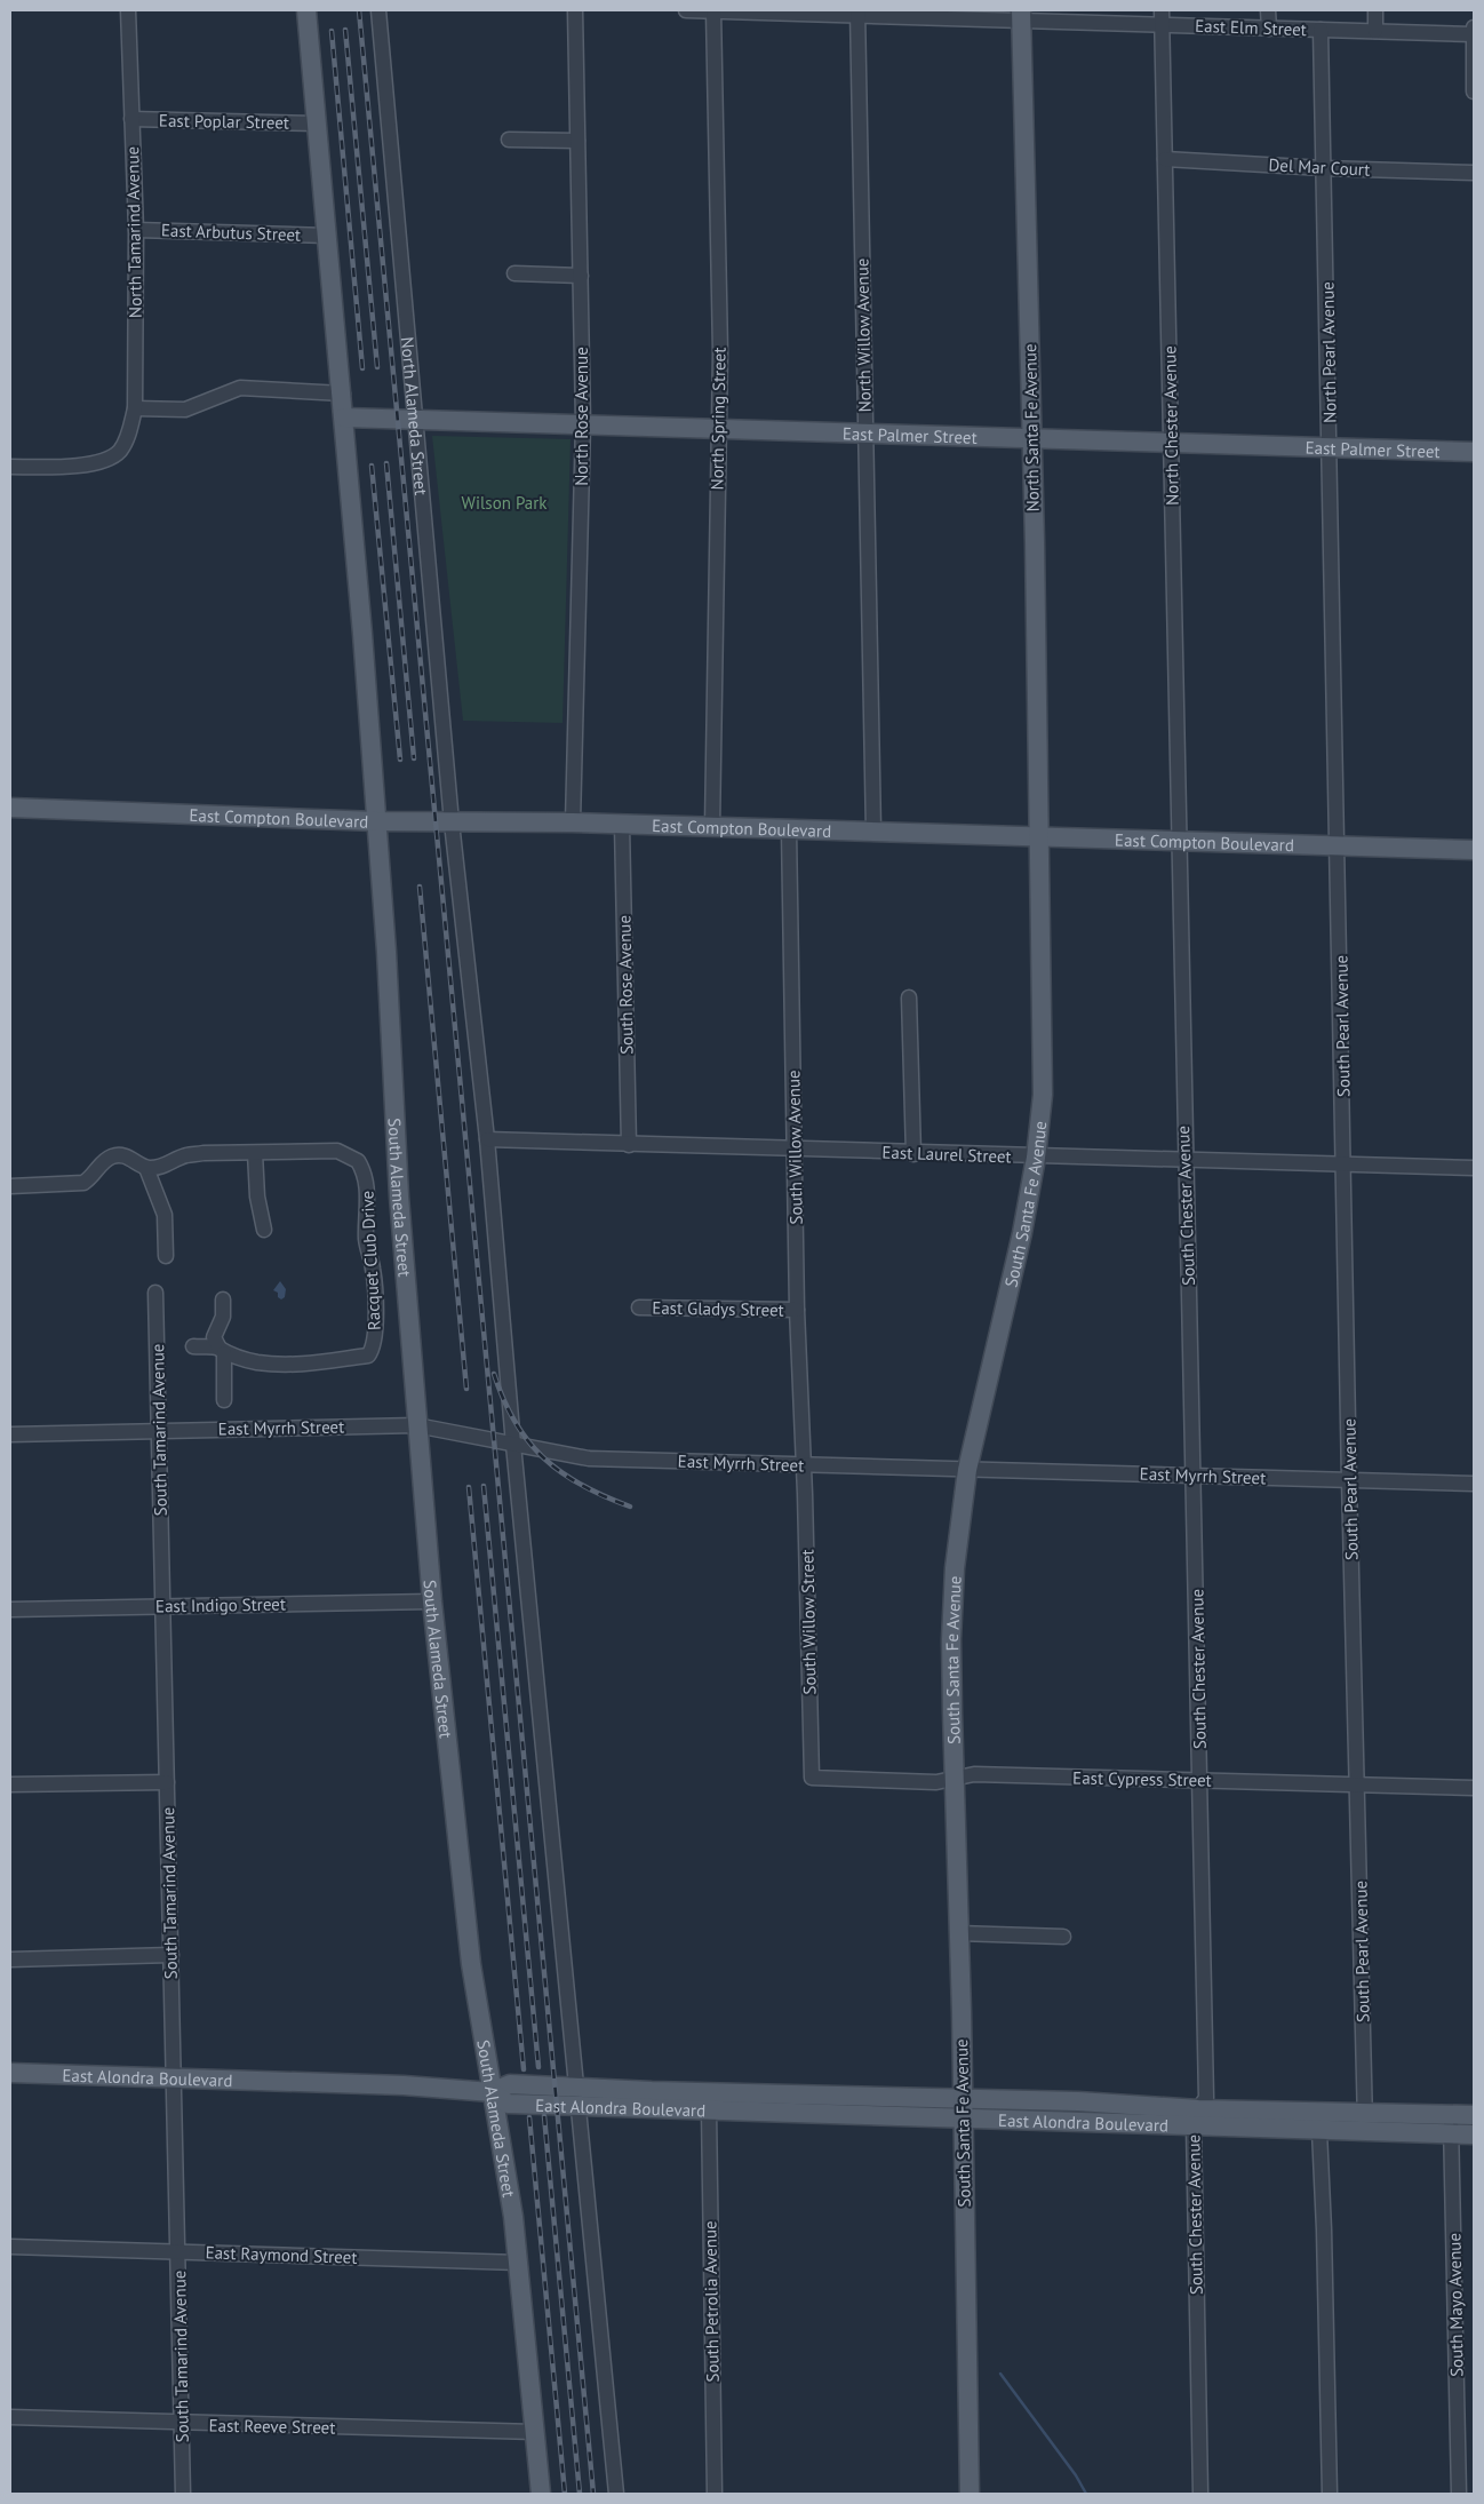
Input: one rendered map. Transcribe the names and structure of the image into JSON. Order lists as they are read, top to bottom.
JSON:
{
  "streets": {
    "main road": [
      "North Santa Fe Avenue",
      "East Palmer Street",
      "East Compton Boulevard",
      "South Alameda Street",
      "South Santa Fe Avenue",
      "East Alondra Boulevard"
    ],
    "street": [
      "East Elm Street",
      "East Poplar Street",
      "Del Mar Court",
      "North Tamarind Avenue",
      "East Arbutus Street",
      "North Willow Avenue",
      "North Pearl Avenue",
      "North Alameda Street",
      "North Rose Avenue",
      "North Spring Street",
      "North Chester Avenue",
      "South Rose Avenue",
      "South Pearl Avenue",
      "South Willow Avenue",
      "East Laurel Street",
      "South Chester Avenue",
      "Racquet Club Drive",
      "East Gladys Street",
      "East Myrrh Street",
      "South Tamarind Avenue",
      "East Indigo Street",
      "South Willow Street",
      "East Cypress Street",
      "East Raymond Street",
      "South Petrolia Avenue",
      "South Mayo Avenue",
      "East Reeve Street"
    ]
  },
  "crossings": [
    ["East Elm Street", "North Willow Avenue"],
    ["East Elm Street", "North Pearl Avenue"],
    ["East Elm Street", "North Spring Street"],
    ["East Elm Street", "North Chester Avenue"],
    ["East Elm Street", "North Santa Fe Avenue"],
    ["East Poplar Street", "North Tamarind Avenue"],
    ["Del Mar Court", "North Pearl Avenue"],
    ["Del Mar Court", "North Chester Avenue"],
    ["North Tamarind Avenue", "East Arbutus Street"],
    ["North Willow Avenue", "East Palmer Street"],
    ["North Willow Avenue", "East Compton Boulevard"],
    ["North Pearl Avenue", "East Palmer Street"],
    ["North Pearl Avenue", "East Compton Boulevard"],
    ["North Pearl Avenue", "South Pearl Avenue"],
    ["North Alameda Street", "East Palmer Street"],
    ["North Alameda Street", "East Compton Boulevard"],
    ["North Rose Avenue", "East Palmer Street"],
    ["North Rose Avenue", "East Compton Boulevard"],
    ["North Spring Street", "East Palmer Street"],
    ["North Spring Street", "East Compton Boulevard"],
    ["North Chester Avenue", "East Palmer Street"],
    ["North Chester Avenue", "East Compton Boulevard"],
    ["North Chester Avenue", "South Chester Avenue"],
    ["North Santa Fe Avenue", "East Palmer Street"],
    ["North Santa Fe Avenue", "East Compton Boulevard"],
    ["North Santa Fe Avenue", "South Santa Fe Avenue"],
    ["East Compton Boulevard", "South Rose Avenue"],
    ["East Compton Boulevard", "South Pearl Avenue"],
    ["East Compton Boulevard", "South Willow Avenue"],
    ["East Compton Boulevard", "South Alameda Street"],
    ["East Compton Boulevard", "South Santa Fe Avenue"],
    ["East Compton Boulevard", "South Chester Avenue"],
    ["South Rose Avenue", "East Laurel Street"],
    ["South Pearl Avenue", "East Laurel Street"],
    ["South Pearl Avenue", "East Myrrh Street"],
    ["South Pearl Avenue", "East Cypress Street"],
    ["South Pearl Avenue", "East Alondra Boulevard"],
    ["South Willow Avenue", "East Laurel Street"],
    ["South Willow Avenue", "East Gladys Street"],
    ["South Willow Avenue", "East Myrrh Street"],
    ["South Willow Avenue", "South Willow Street"],
    ["East Laurel Street", "South Santa Fe Avenue"],
    ["East Laurel Street", "South Chester Avenue"],
    ["South Alameda Street", "East Myrrh Street"],
    ["South Alameda Street", "East Indigo Street"],
    ["South Alameda Street", "East Alondra Boulevard"],
    ["South Alameda Street", "East Raymond Street"],
    ["South Alameda Street", "East Reeve Street"],
    ["South Santa Fe Avenue", "East Myrrh Street"],
    ["South Santa Fe Avenue", "East Cypress Street"],
    ["South Santa Fe Avenue", "East Alondra Boulevard"],
    ["South Chester Avenue", "East Myrrh Street"],
    ["South Chester Avenue", "East Cypress Street"],
    ["South Chester Avenue", "East Alondra Boulevard"],
    ["East Myrrh Street", "South Tamarind Avenue"],
    ["East Myrrh Street", "South Willow Street"],
    ["South Tamarind Avenue", "East Indigo Street"],
    ["South Tamarind Avenue", "East Alondra Boulevard"],
    ["South Tamarind Avenue", "East Raymond Street"],
    ["South Tamarind Avenue", "East Reeve Street"],
    ["South Willow Street", "East Cypress Street"],
    ["East Alondra Boulevard", "South Petrolia Avenue"],
    ["East Alondra Boulevard", "South Mayo Avenue"]
  ],
  "parks": ["Wilson Park"]
}
